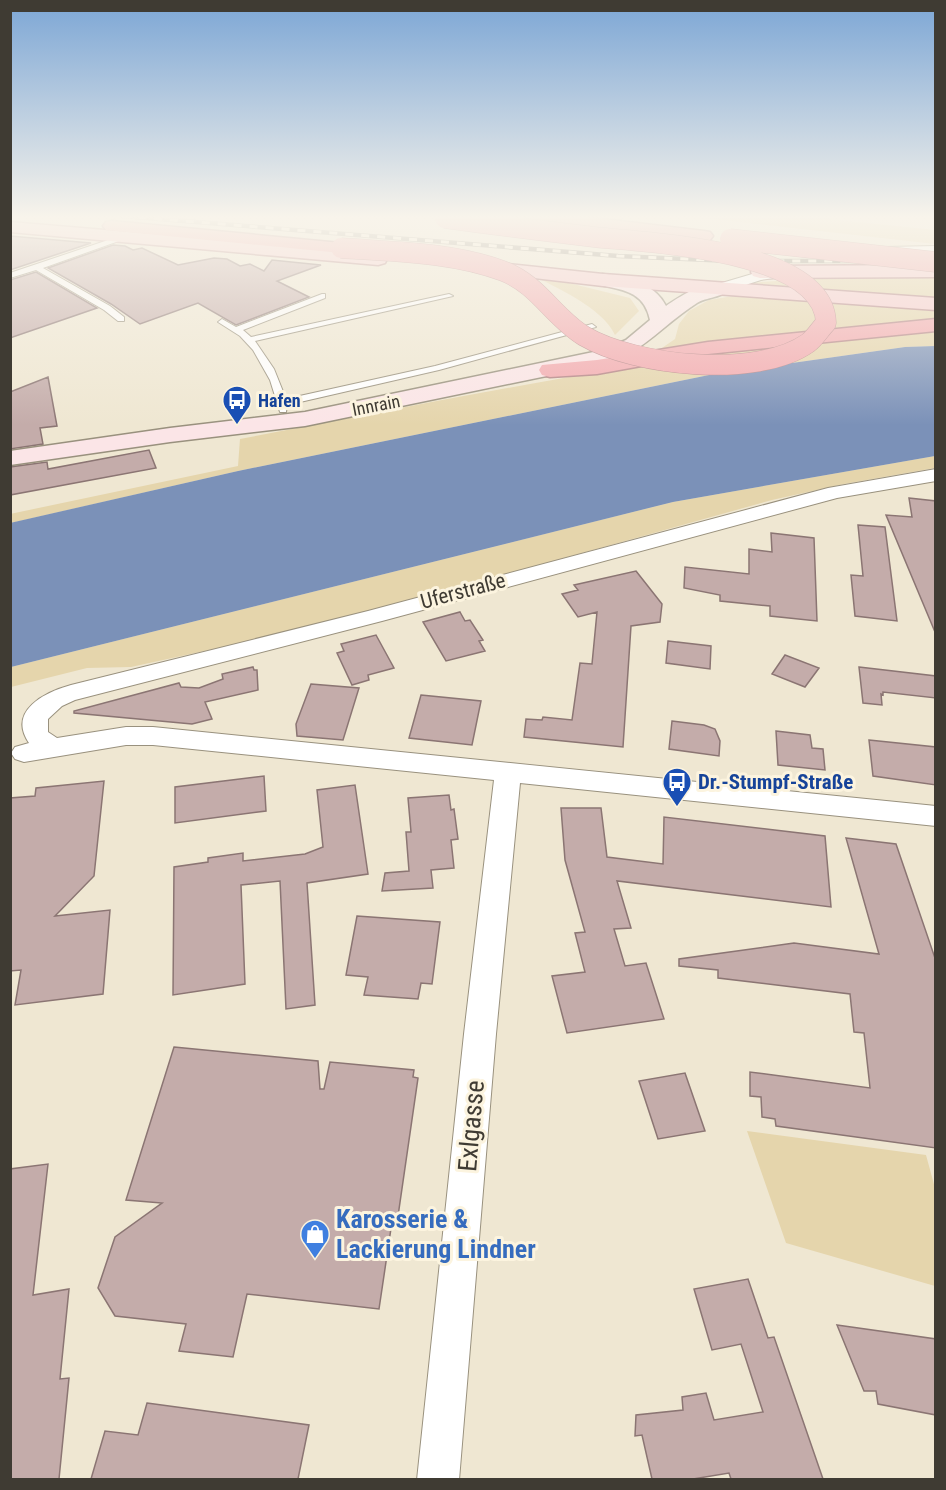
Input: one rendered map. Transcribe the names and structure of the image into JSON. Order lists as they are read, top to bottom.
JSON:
{
  "streets": {
    "main road": ["Innrain"],
    "street": ["Uferstraße", "Exlgasse"]
  },
  "places": {
    "bus stop": ["Hafen", "Dr.-Stumpf-Straße"],
    "shop": ["Karosserie & Lackierung Lindner"]
  }
}
